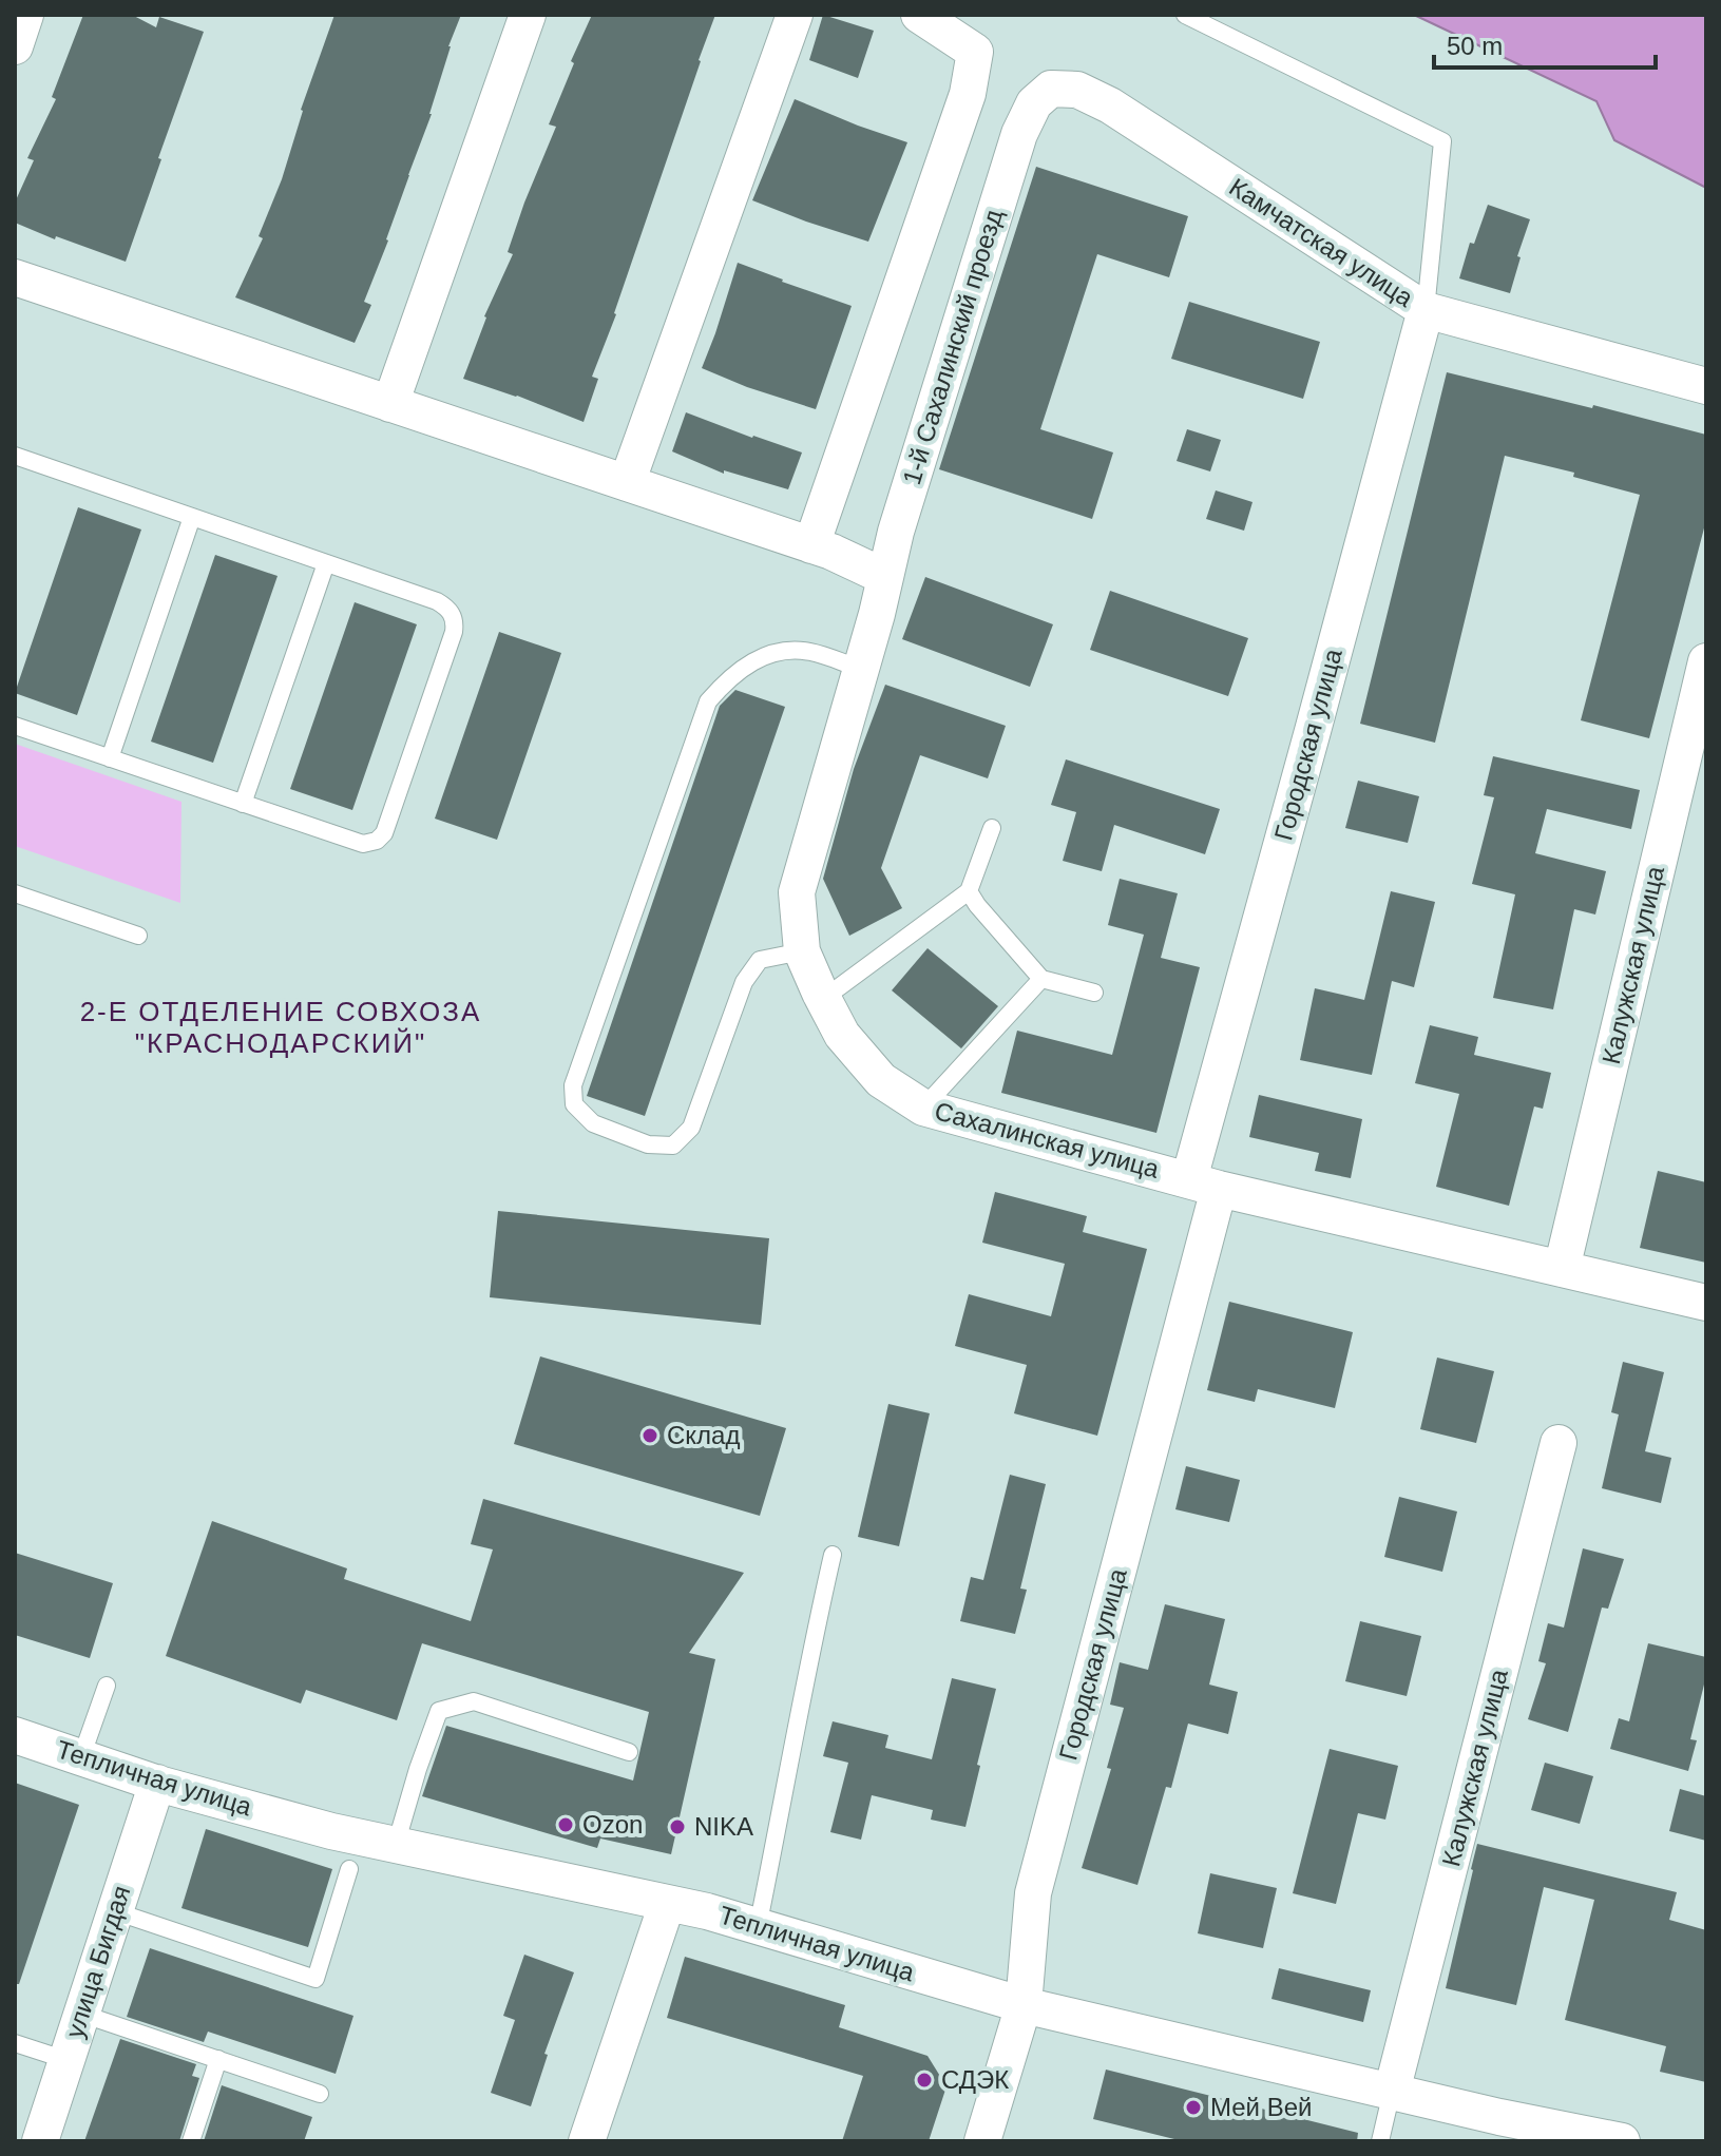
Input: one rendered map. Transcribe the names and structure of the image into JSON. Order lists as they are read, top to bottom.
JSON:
{
  "streets": {
    "street": [
      "Камчатская улица",
      "1-й Сахалинский проезд",
      "Городская улица",
      "Калужская улица",
      "Сахалинская улица",
      "Тепличная улица",
      "улица Бигдая"
    ]
  },
  "crossings": [
    ["Камчатская улица", "1-й Сахалинский проезд"],
    ["Камчатская улица", "Городская улица"],
    ["1-й Сахалинский проезд", "Сахалинская улица"],
    ["Городская улица", "Сахалинская улица"],
    ["Городская улица", "Тепличная улица"],
    ["Калужская улица", "Сахалинская улица"],
    ["Калужская улица", "Тепличная улица"],
    ["Тепличная улица", "улица Бигдая"]
  ],
  "districts": ["2-Е ОТДЕЛЕНИЕ СОВХОЗА \"КРАСНОДАРСКИЙ\""],
  "places": [
    "Склад",
    "Ozon",
    "NIKA",
    "СДЭК",
    "Мей Вей"
  ],
  "scale_bar": "50 m"
}
